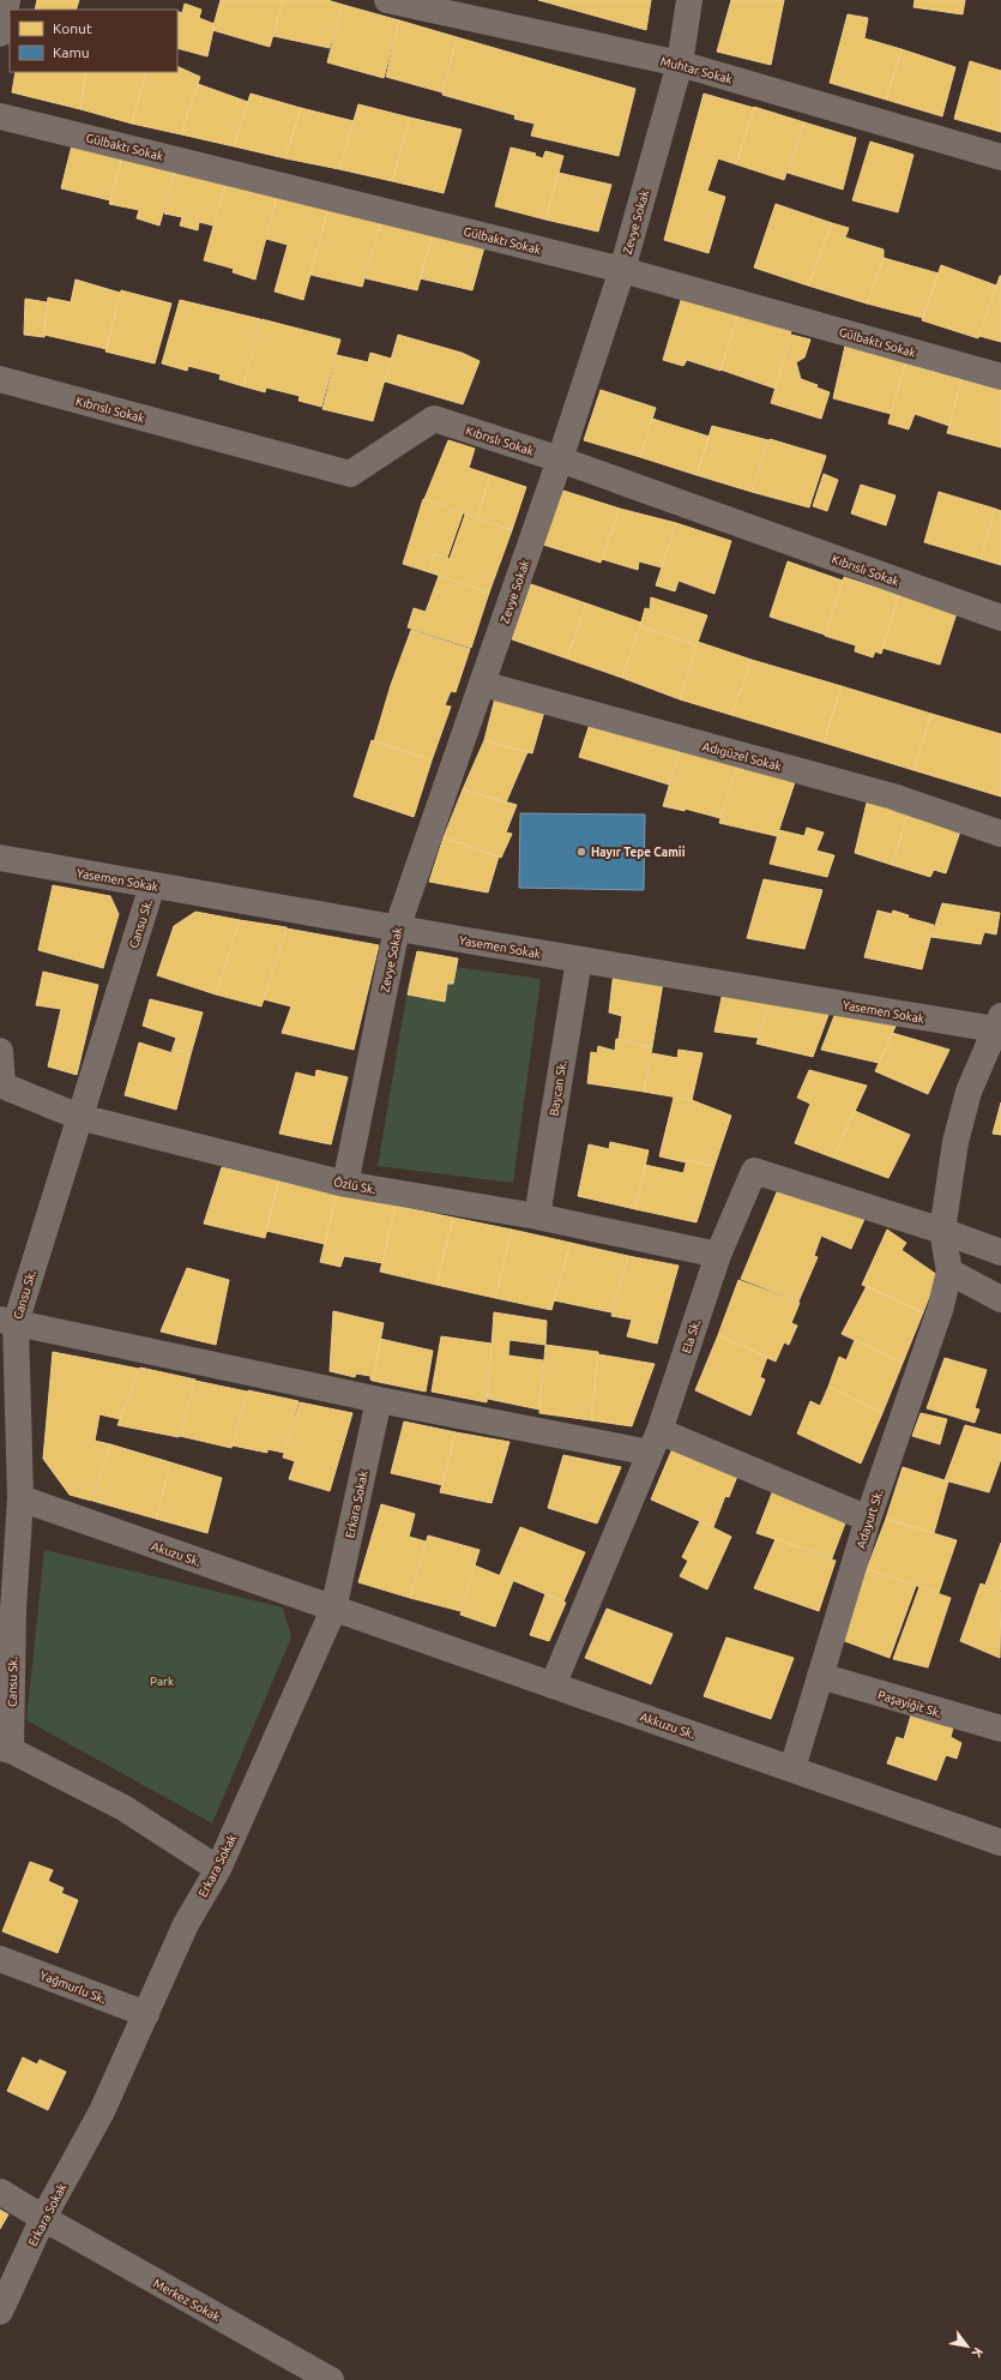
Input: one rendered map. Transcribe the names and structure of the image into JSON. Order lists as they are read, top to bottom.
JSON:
{
  "streets": {
    "street": [
      "Muhtar Sokak",
      "Gülbaktı Sokak",
      "Zevye Sokak",
      "Kıbrıslı Sokak",
      "Adıgüzel Sokak",
      "Yasemen Sokak",
      "Cansu Sk.",
      "Baycan Sk.",
      "Özlü Sk.",
      "Ela Sk.",
      "Erkara Sokak",
      "Adayurt Sk.",
      "Akuzu Sk.",
      "Paşayiğit Sk.",
      "Akkuzu Sk.",
      "Yağmurlu Sk.",
      "Merkez Sokak"
    ]
  },
  "crossings": [
    ["Muhtar Sokak", "Zevye Sokak"],
    ["Gülbaktı Sokak", "Zevye Sokak"],
    ["Zevye Sokak", "Kıbrıslı Sokak"],
    ["Zevye Sokak", "Adıgüzel Sokak"],
    ["Zevye Sokak", "Yasemen Sokak"],
    ["Zevye Sokak", "Özlü Sk."],
    ["Yasemen Sokak", "Cansu Sk."],
    ["Yasemen Sokak", "Baycan Sk."],
    ["Cansu Sk.", "Özlü Sk."],
    ["Cansu Sk.", "Akuzu Sk."],
    ["Baycan Sk.", "Özlü Sk."],
    ["Özlü Sk.", "Ela Sk."],
    ["Ela Sk.", "Akkuzu Sk."],
    ["Erkara Sokak", "Akuzu Sk."],
    ["Erkara Sokak", "Akkuzu Sk."],
    ["Erkara Sokak", "Yağmurlu Sk."],
    ["Erkara Sokak", "Merkez Sokak"],
    ["Adayurt Sk.", "Paşayiğit Sk."],
    ["Adayurt Sk.", "Akkuzu Sk."],
    ["Akuzu Sk.", "Akkuzu Sk."]
  ],
  "parks": ["Park"],
  "places": ["Hayır Tepe Camii"],
  "legend": ["Konut", "Kamu"],
  "north": "bottom right"
}
